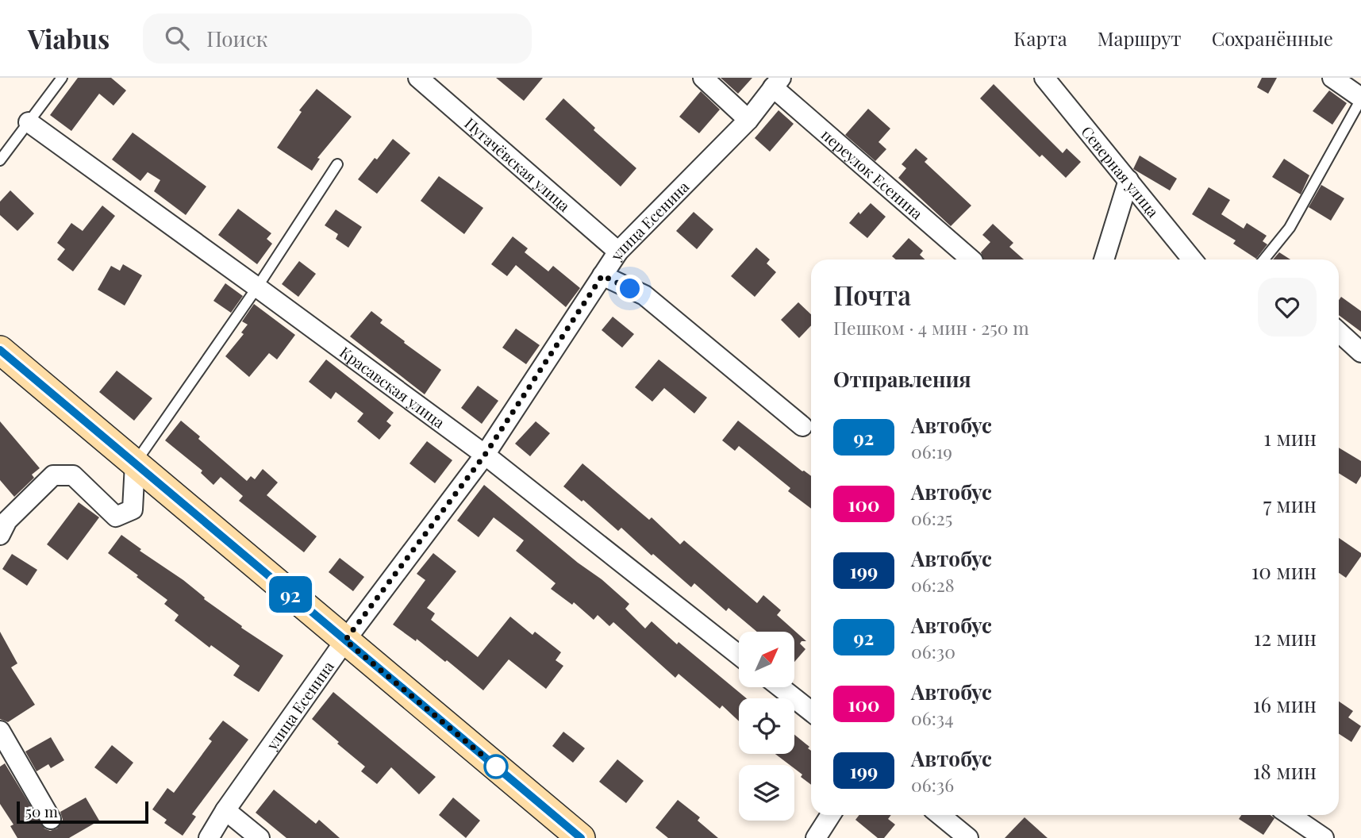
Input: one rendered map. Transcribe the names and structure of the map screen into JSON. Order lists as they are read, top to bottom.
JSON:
{
  "streets": {
    "street": [
      "Пугачёвская улица",
      "Северная улица",
      "переулок Есенина",
      "улица Есенина",
      "Красавская улица"
    ]
  },
  "crossings": [
    ["Пугачёвская улица", "улица Есенина"],
    ["переулок Есенина", "улица Есенина"],
    ["улица Есенина", "Красавская улица"]
  ],
  "lines": ["bus line 92"],
  "scale_bar": "50 m",
  "north": "top right",
  "page": {
    "header": "Viabus",
    "search": "Поиск",
    "nav": ["Карта", "Маршрут", "Сохранённые"],
    "on_map": "92",
    "heading": [
      ["Почта", "Пешком · 4 мин · 250 m"],
      "Отправления"
    ],
    "list": [
      {
        "mark": "92",
        "name": "Автобус",
        "note": "06:19",
        "value": "1 мин"
      },
      {
        "mark": "100",
        "name": "Автобус",
        "note": "06:25",
        "value": "7 мин"
      },
      {
        "mark": "199",
        "name": "Автобус",
        "note": "06:28",
        "value": "10 мин"
      },
      {
        "mark": "92",
        "name": "Автобус",
        "note": "06:30",
        "value": "12 мин"
      },
      {
        "mark": "100",
        "name": "Автобус",
        "note": "06:34",
        "value": "16 мин"
      },
      {
        "mark": "199",
        "name": "Автобус",
        "note": "06:36",
        "value": "18 мин"
      }
    ],
    "scale": "50 m"
  }
}
